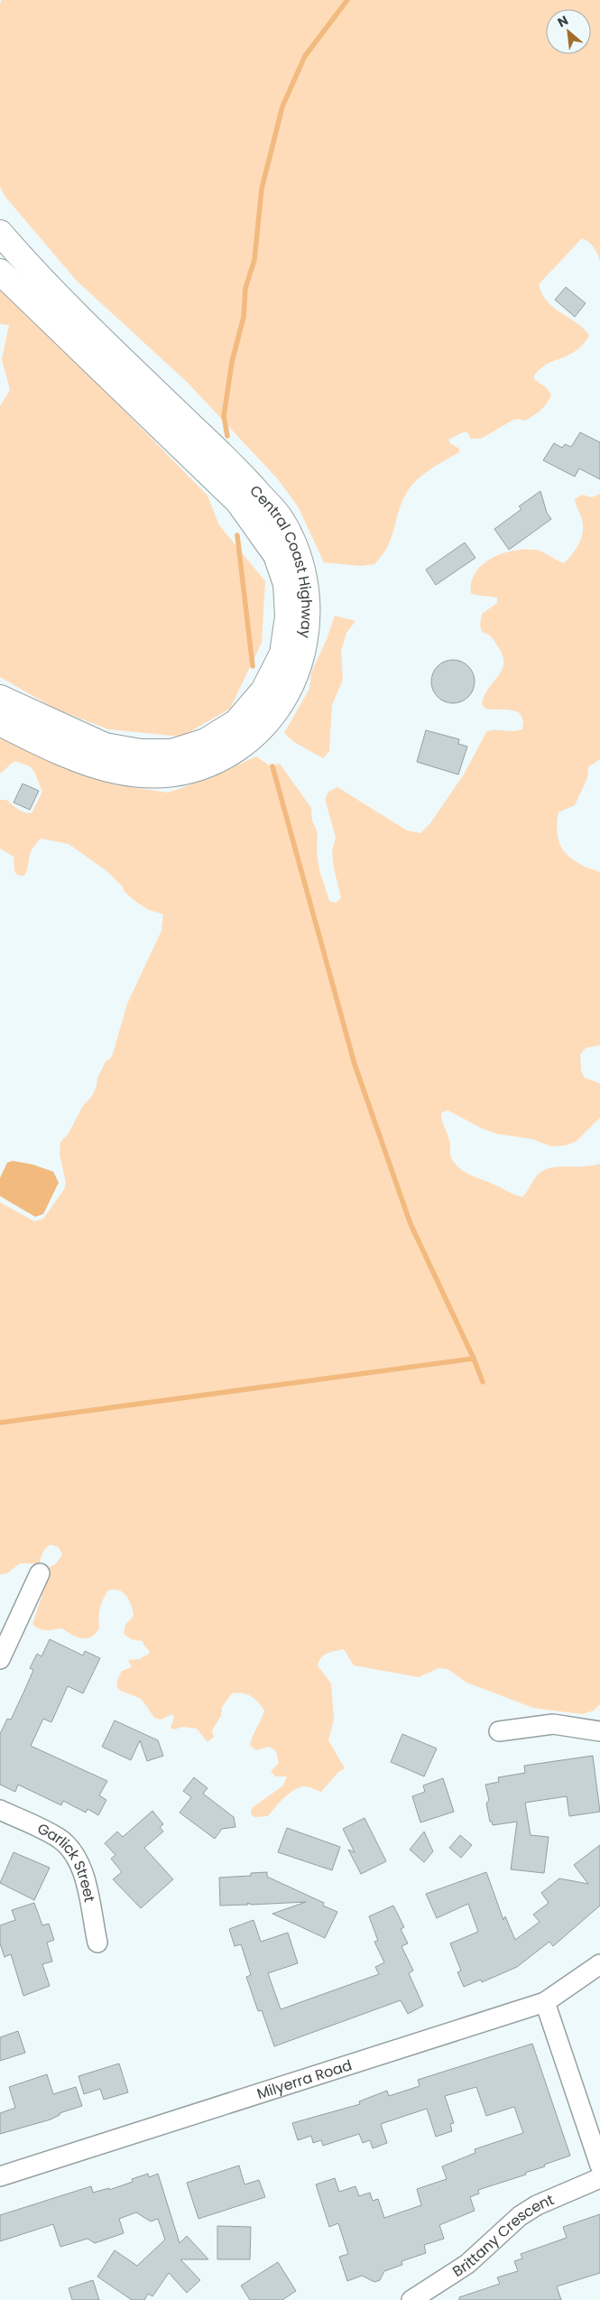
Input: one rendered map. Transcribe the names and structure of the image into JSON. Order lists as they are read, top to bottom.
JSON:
{
  "streets": {
    "highway": ["Central Coast Highway"],
    "street": ["Garlick Street", "Milyerra Road", "Brittany Crescent"]
  },
  "north": "top left"
}
